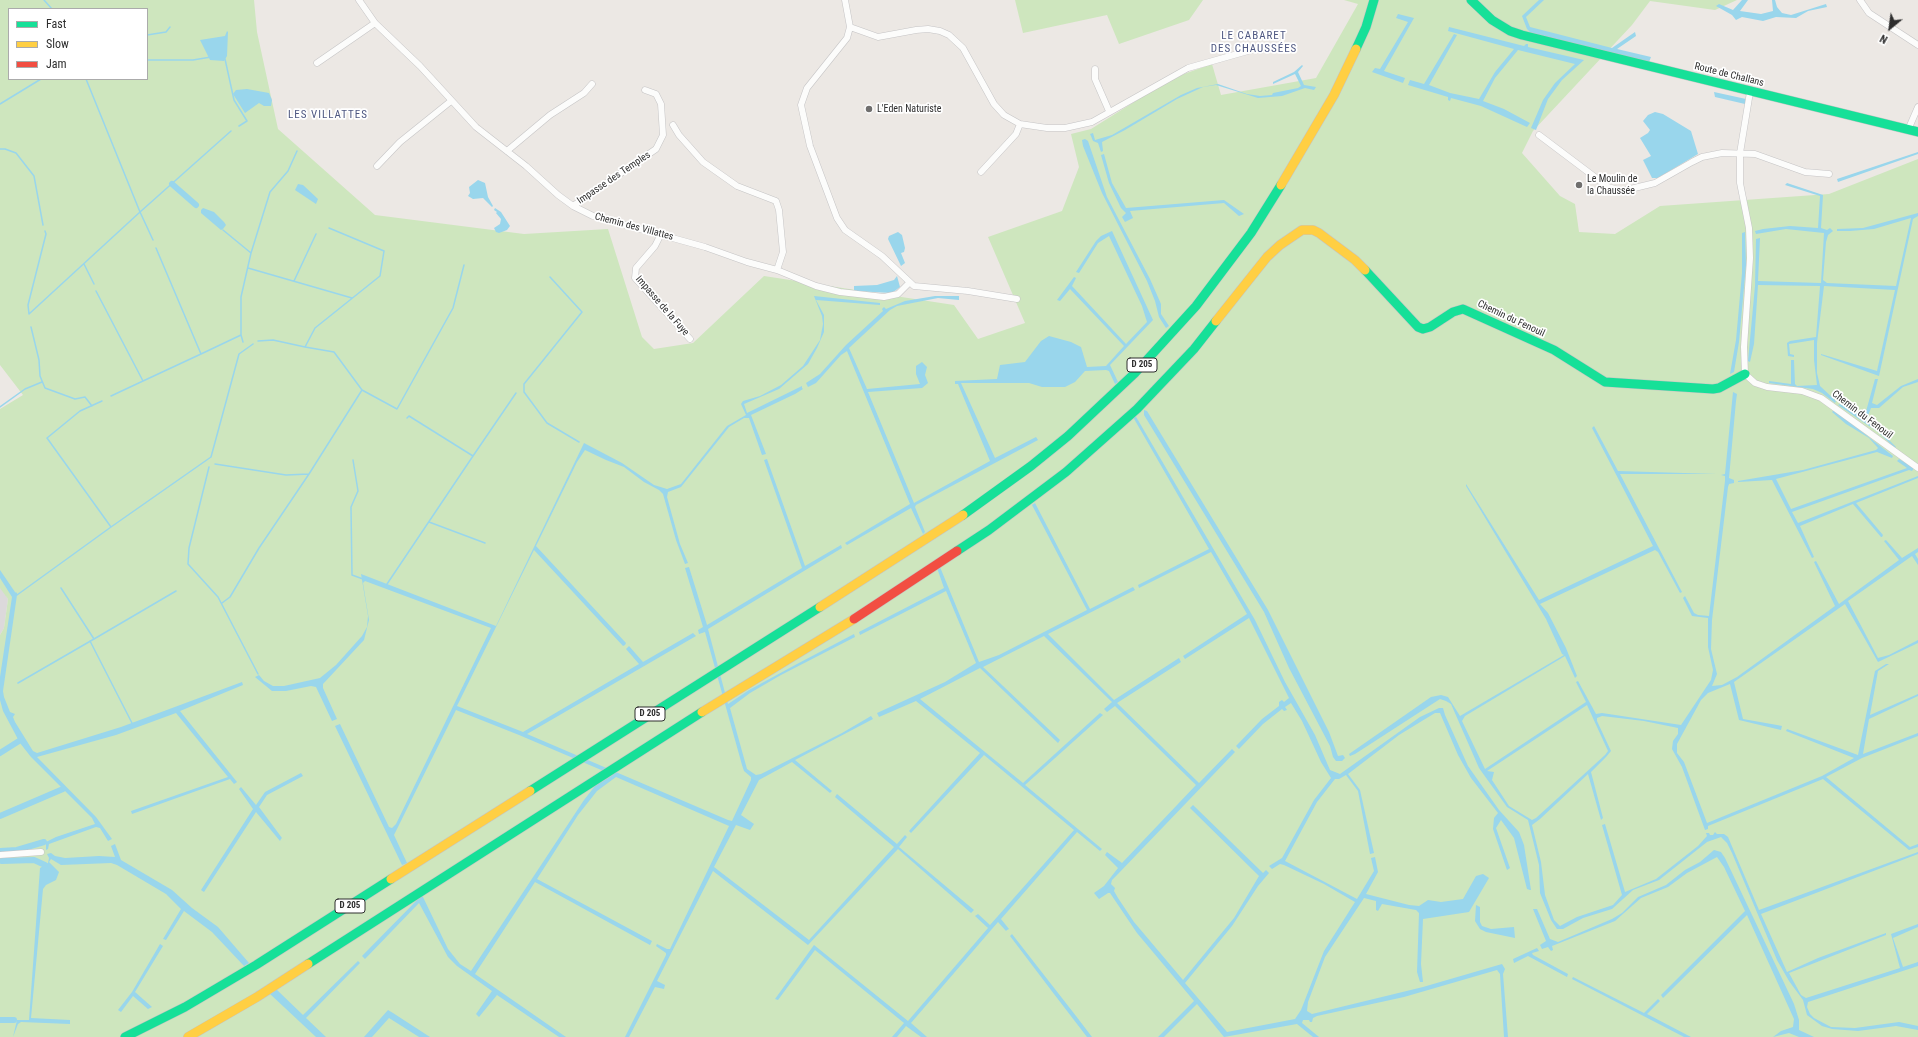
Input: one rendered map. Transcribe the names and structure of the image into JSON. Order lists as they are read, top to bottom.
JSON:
{
  "streets": {
    "main road": ["Route de Challans", "Chemin du Fenouil", "D 205"],
    "street": ["Impasse des Temples", "Chemin des Villattes", "Impasse de la Fuye"]
  },
  "crossings": [
    ["Impasse des Temples", "Chemin des Villattes"],
    ["Chemin des Villattes", "Impasse de la Fuye"]
  ],
  "districts": ["LE CABARET DES CHAUSSÉES", "LES VILLATTES"],
  "places": ["L'Eden Naturiste", "Le Moulin de la Chaussée"],
  "legend": ["Fast", "Slow", "Jam"],
  "north": "bottom left"
}
